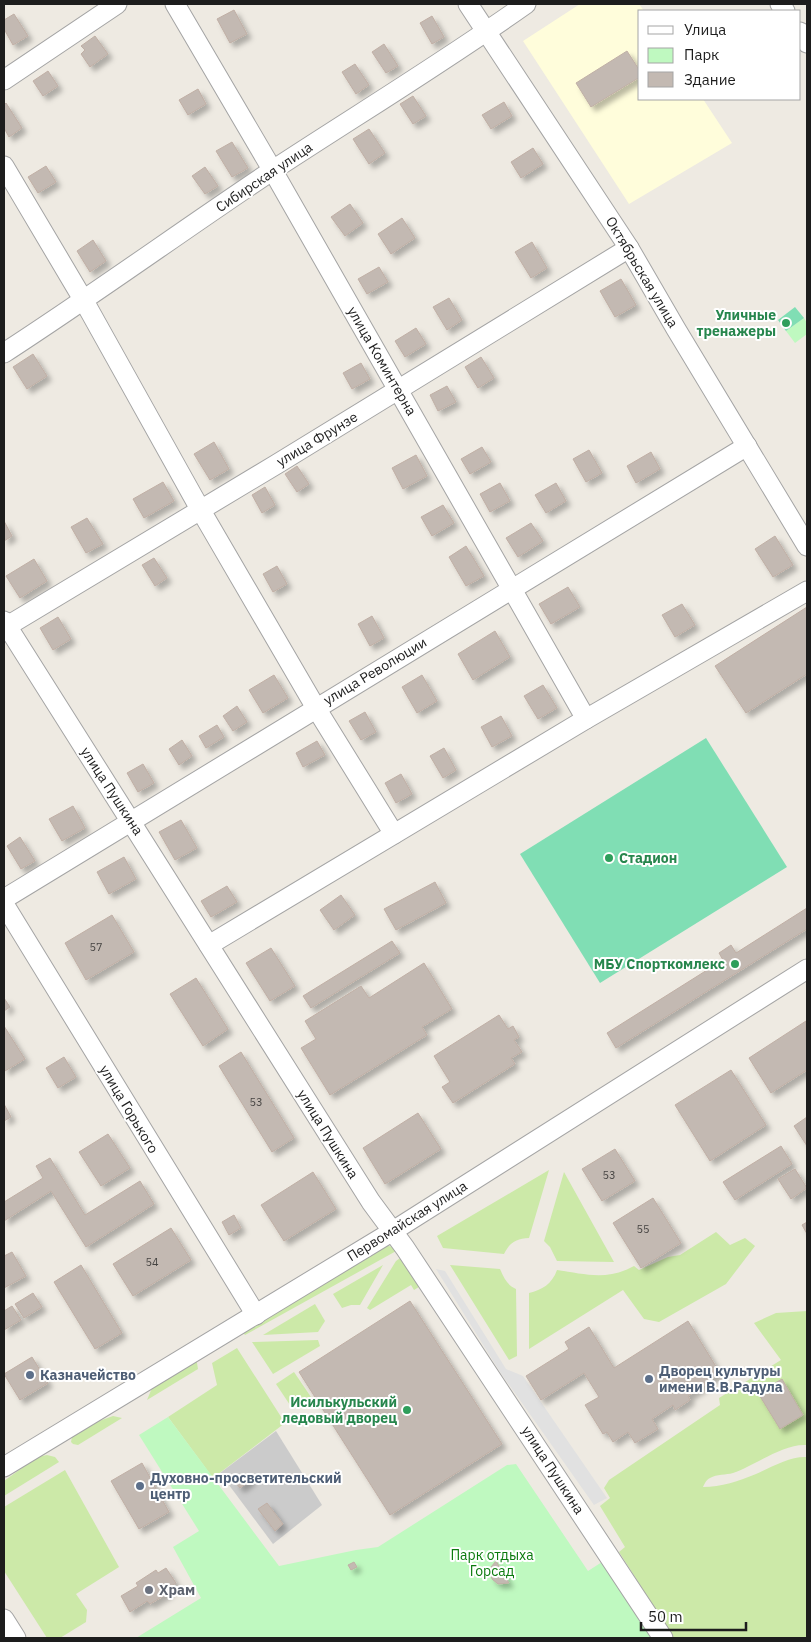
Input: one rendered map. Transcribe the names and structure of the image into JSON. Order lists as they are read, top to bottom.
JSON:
{
  "streets": {
    "street": [
      "Сибирская улица",
      "Октябрьская улица",
      "улица Коминтерна",
      "улица Фрунзе",
      "улица Революции",
      "улица Пушкина",
      "улица Горького",
      "Первомайская улица"
    ]
  },
  "crossings": [
    ["Сибирская улица", "Октябрьская улица"],
    ["Сибирская улица", "улица Коминтерна"],
    ["Октябрьская улица", "улица Фрунзе"],
    ["Октябрьская улица", "улица Революции"],
    ["улица Коминтерна", "улица Фрунзе"],
    ["улица Коминтерна", "улица Революции"],
    ["улица Фрунзе", "улица Пушкина"],
    ["улица Революции", "улица Пушкина"],
    ["улица Пушкина", "Первомайская улица"],
    ["улица Горького", "Первомайская улица"]
  ],
  "parks": ["Парк отдыха Горсад"],
  "places": [
    "Уличные тренажеры",
    "Стадион",
    "МБУ Спорткомлекс",
    "Казначейство",
    "Дворец культуры имени В.В.Радула",
    "Исилькульский ледовый дворец",
    "Духовно-просветительский центр",
    "Храм"
  ],
  "house_numbers": [
    "57",
    "53",
    "53",
    "55",
    "54"
  ],
  "legend": ["Улица", "Парк", "Здание"],
  "scale_bar": "50 m"
}
